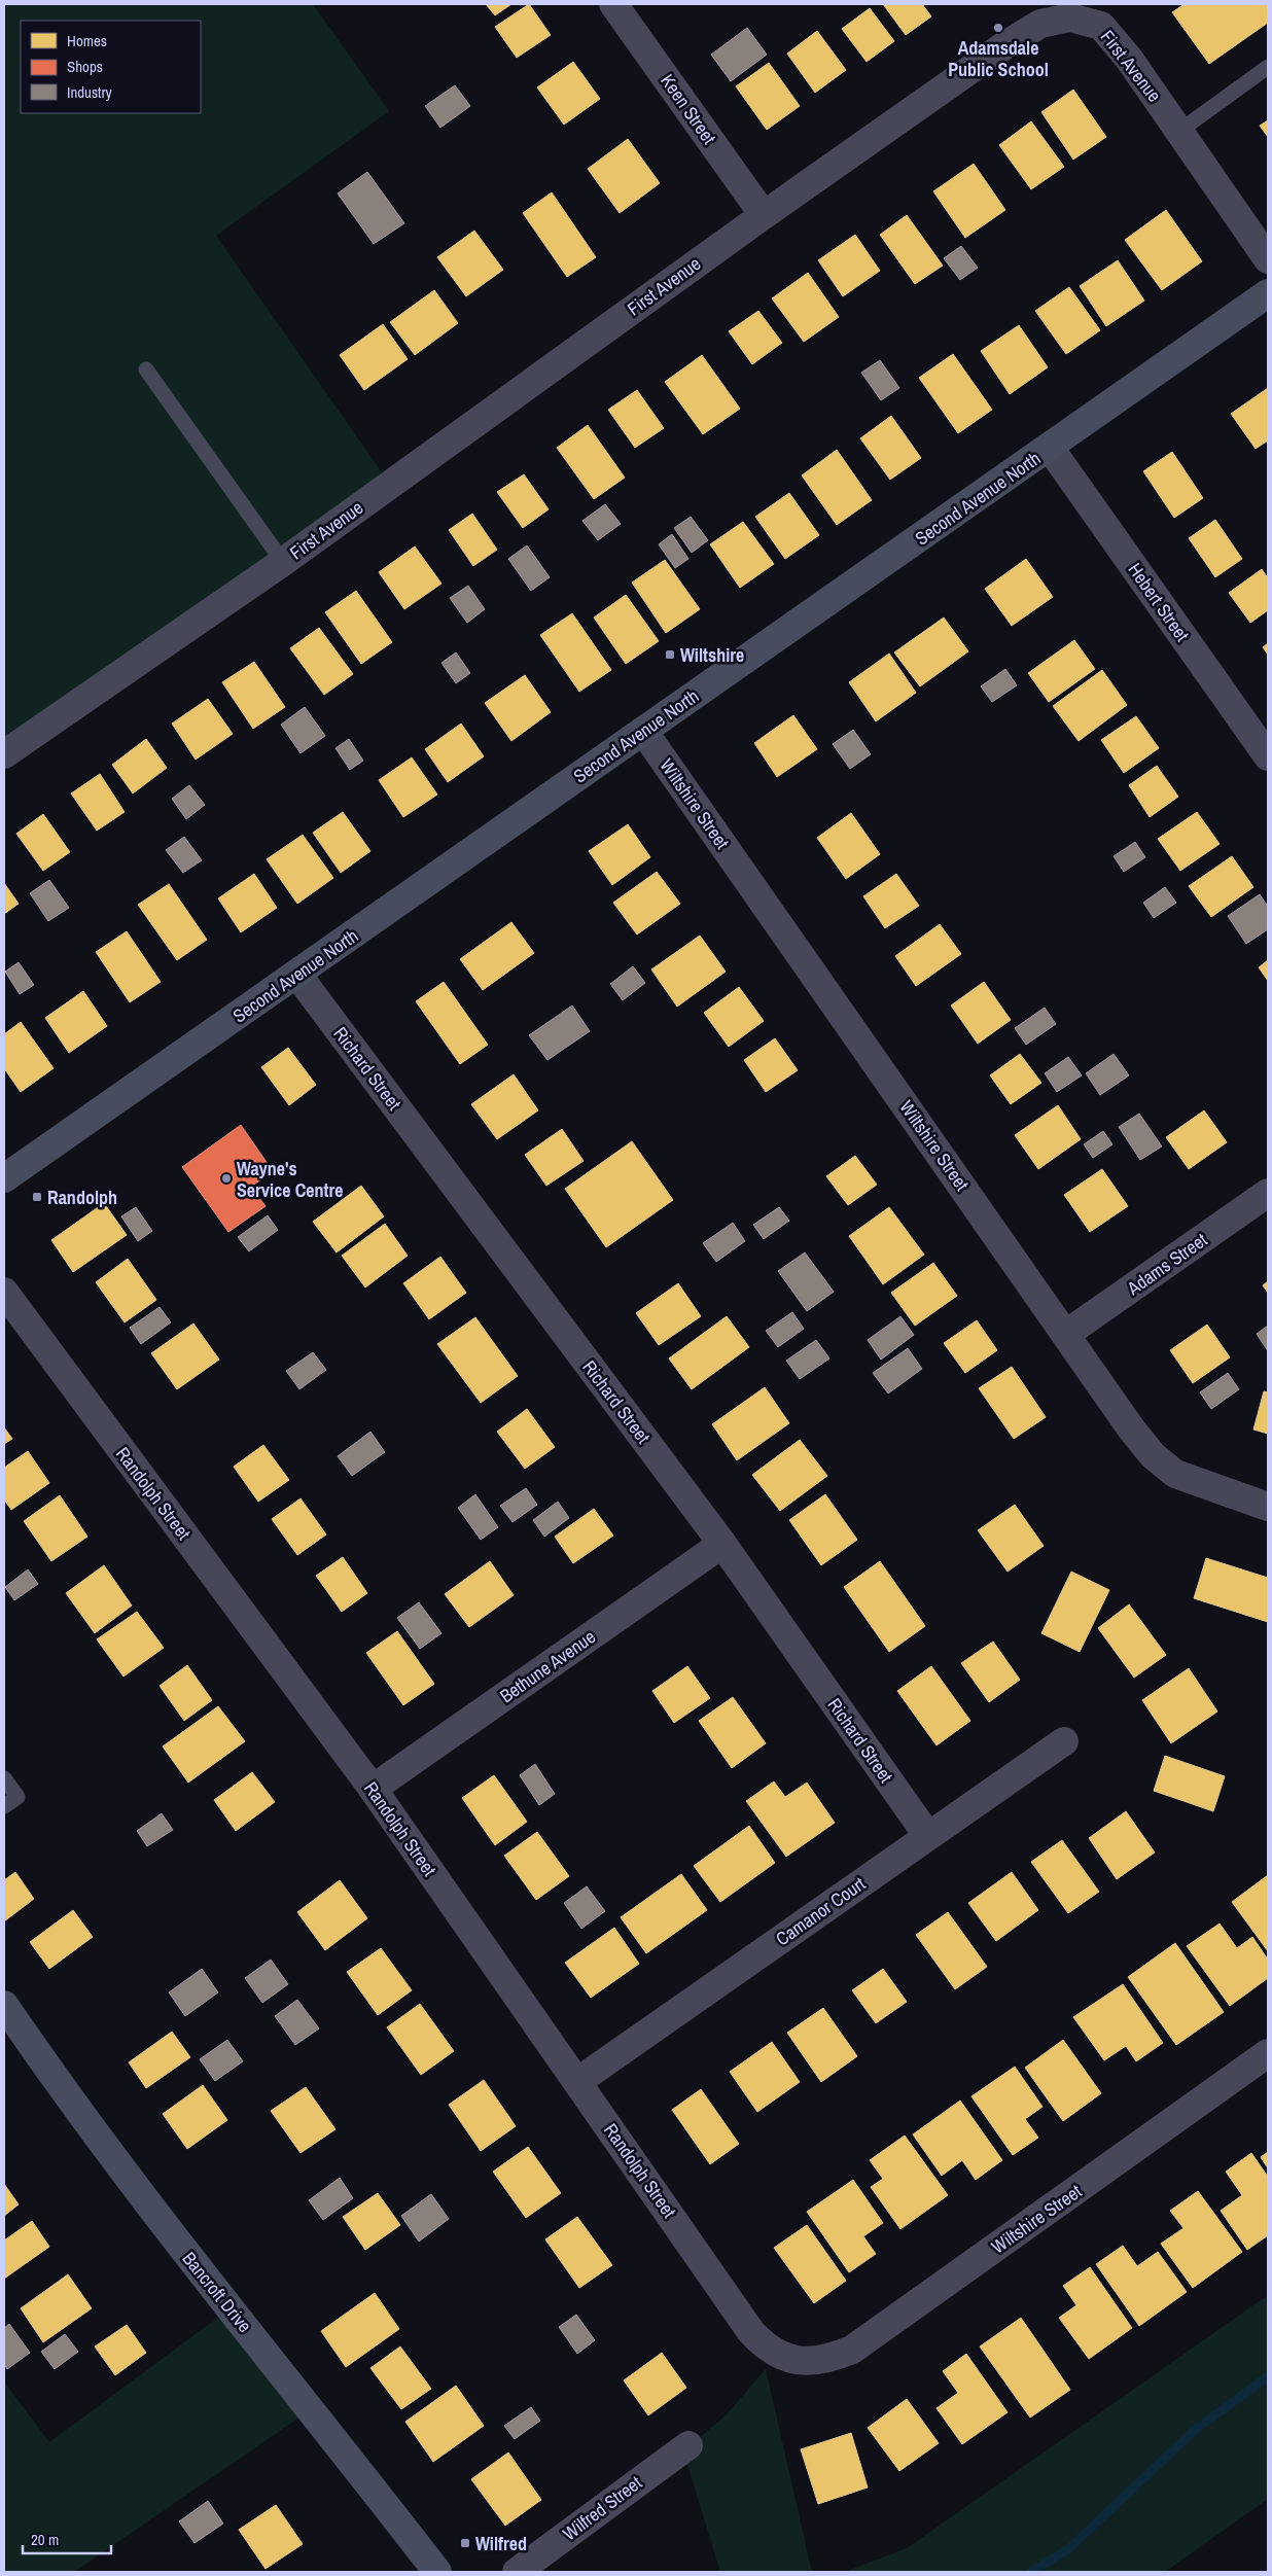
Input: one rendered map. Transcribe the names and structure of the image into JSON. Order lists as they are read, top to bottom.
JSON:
{
  "streets": {
    "main road": ["Second Avenue North", "Bancroft Drive"],
    "street": [
      "First Avenue",
      "Keen Street",
      "Hebert Street",
      "Wiltshire Street",
      "Richard Street",
      "Adams Street",
      "Randolph Street",
      "Bethune Avenue",
      "Camanor Court",
      "Wilfred Street"
    ]
  },
  "crossings": [
    ["First Avenue", "Keen Street"],
    ["Second Avenue North", "Hebert Street"],
    ["Second Avenue North", "Wiltshire Street"],
    ["Second Avenue North", "Richard Street"],
    ["Wiltshire Street", "Adams Street"],
    ["Wiltshire Street", "Randolph Street"],
    ["Richard Street", "Bethune Avenue"],
    ["Richard Street", "Camanor Court"],
    ["Randolph Street", "Bethune Avenue"],
    ["Randolph Street", "Camanor Court"]
  ],
  "places": {
    "other": ["Adamsdale Public School", "Wayne's Service Centre"],
    "transit": ["Wiltshire", "Randolph", "Wilfred"]
  },
  "legend": ["Homes", "Shops", "Industry"],
  "scale_bar": "20 m"
}
